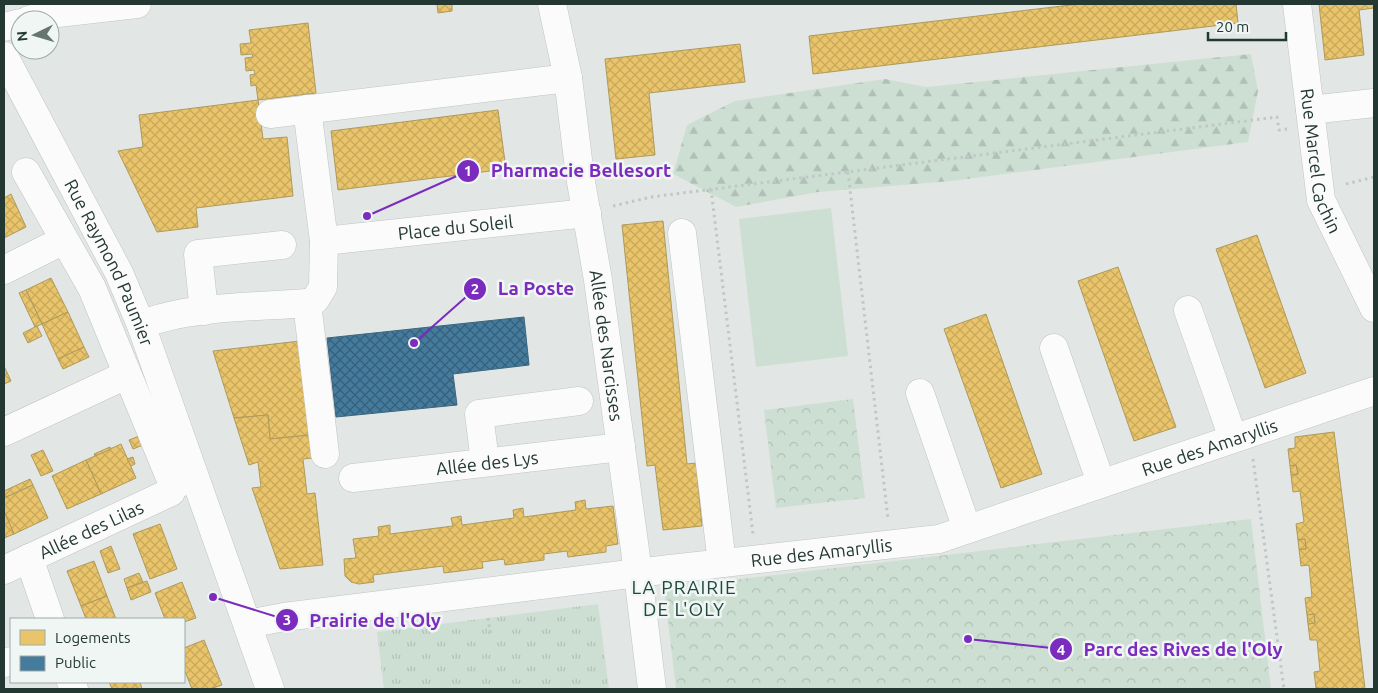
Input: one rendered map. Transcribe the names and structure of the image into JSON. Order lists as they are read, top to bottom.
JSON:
{
  "streets": {
    "street": [
      "Rue Marcel Cachin",
      "Place du Soleil",
      "Rue Raymond Paumier",
      "Allée des Narcisses",
      "Rue des Amaryllis",
      "Allée des Lys",
      "Allée des Lilas"
    ]
  },
  "crossings": [
    ["Place du Soleil", "Allée des Narcisses"],
    ["Rue Raymond Paumier", "Rue des Amaryllis"],
    ["Rue Raymond Paumier", "Allée des Lilas"],
    ["Allée des Narcisses", "Rue des Amaryllis"],
    ["Allée des Narcisses", "Allée des Lys"]
  ],
  "districts": ["LA PRAIRIE DE L'OLY"],
  "places": [
    "Pharmacie Bellesort",
    "La Poste",
    "Prairie de l'Oly",
    "Parc des Rives de l'Oly"
  ],
  "legend": ["Logements", "Public"],
  "scale_bar": "20 m",
  "north": "left"
}
